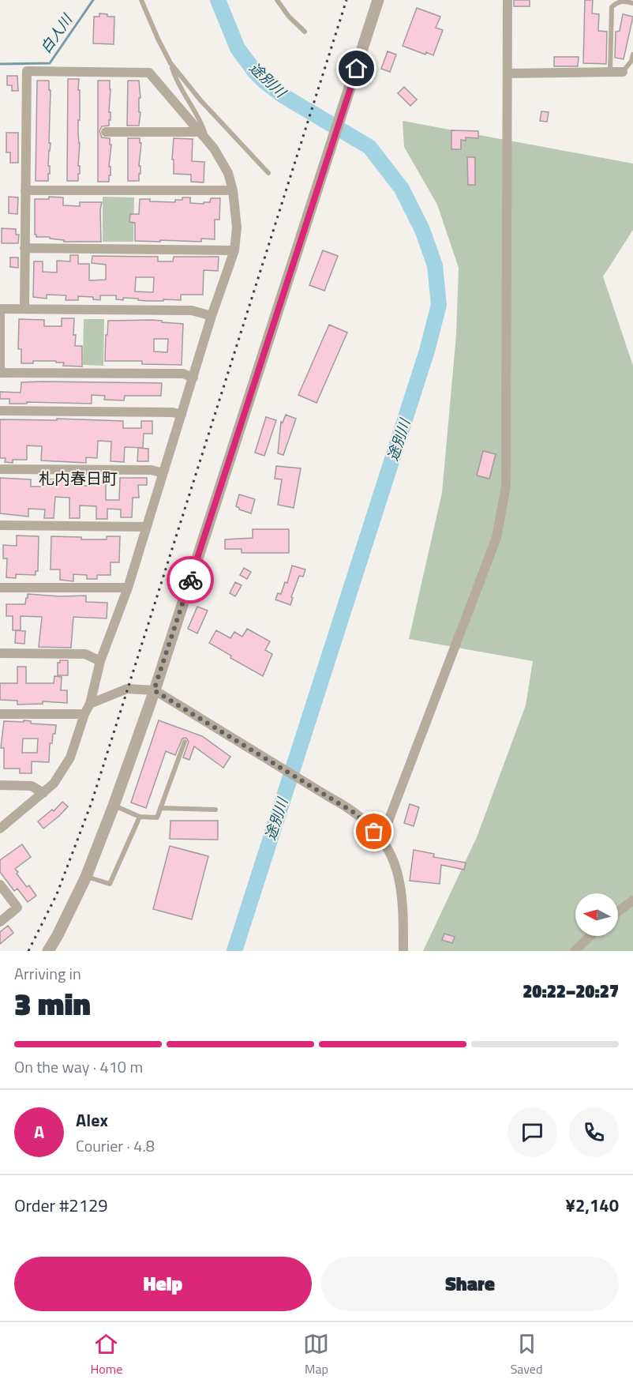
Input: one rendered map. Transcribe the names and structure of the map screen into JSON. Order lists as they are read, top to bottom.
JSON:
{
  "districts": ["札内春日町"],
  "water": ["白人川", "途別川"],
  "north": "left",
  "page": {
    "heading": ["3 min", "Arriving in", "20:22–20:27"],
    "panel": [
      "Alex",
      "Courier · 4.8",
      "Order #2129",
      "¥2,140"
    ],
    "bar": "On the way · 410 m",
    "round": "A",
    "buttons": ["Help", "Share"],
    "tabs": ["Home", "Map", "Saved"]
  }
}
